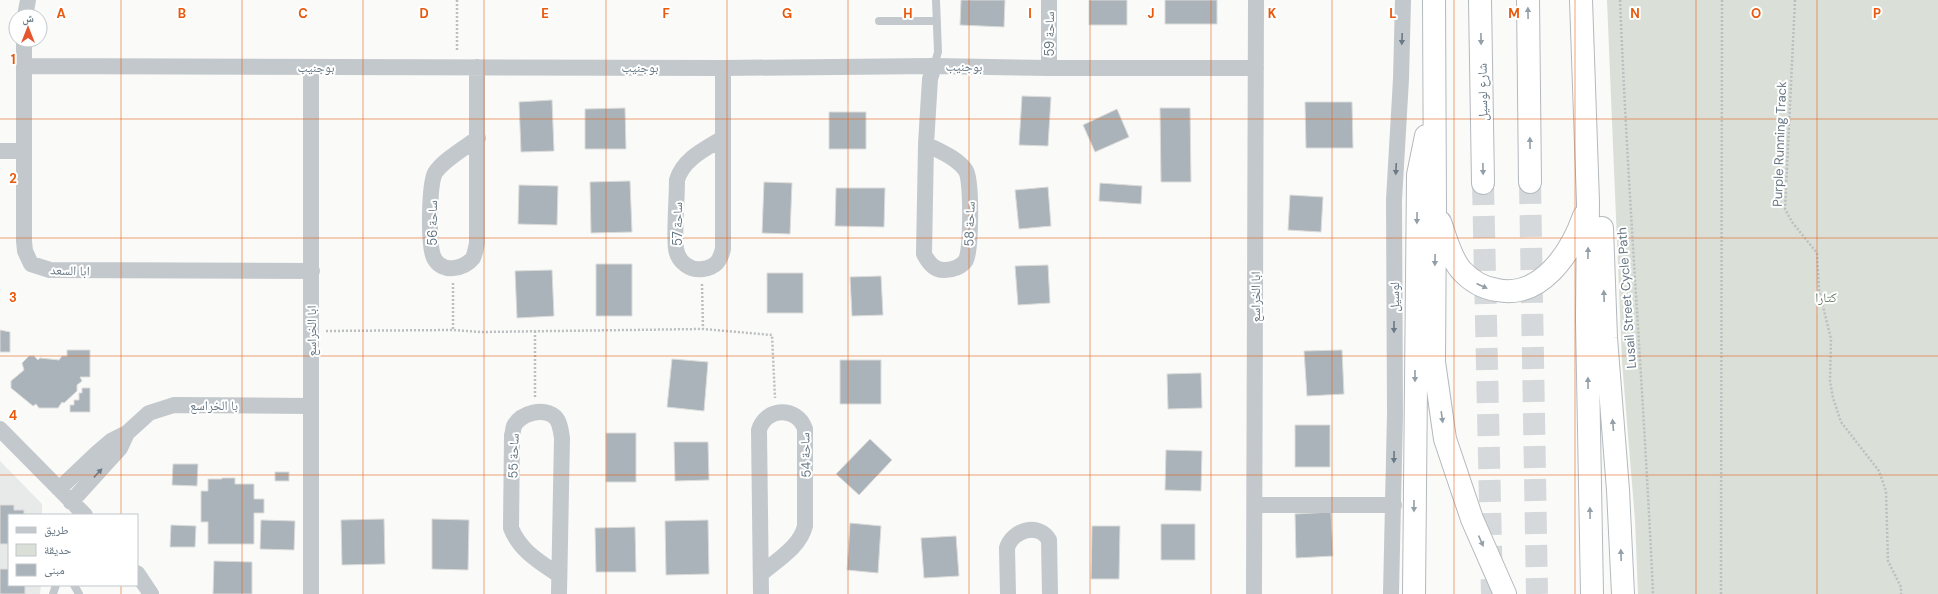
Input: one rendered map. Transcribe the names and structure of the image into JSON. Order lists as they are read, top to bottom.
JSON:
{
  "streets": {
    "highway": ["شارع لوسيل"],
    "street": [
      "ساحة 59",
      "بوجنيب",
      "ساحة 56",
      "ساحة 57",
      "ساحة 58",
      "ابا السعد",
      "ابا الخراسع",
      "لوسيل",
      "با الخراسع",
      "ساحة 54",
      "ساحة 55"
    ],
    "path": ["Purple Running Track", "Lusail Street Cycle Path"]
  },
  "crossings": [
    ["ساحة 59", "بوجنيب"],
    ["بوجنيب", "ساحة 58"],
    ["بوجنيب", "ابا السعد"],
    ["بوجنيب", "ابا الخراسع"],
    ["ابا السعد", "ابا الخراسع"],
    ["ابا الخراسع", "با الخراسع"]
  ],
  "one_way": ["لوسيل"],
  "parks": ["كتارا"],
  "legend": ["طريق", "حديقة", "مبنى"],
  "north": "top",
  "grid": {
    "columns": [
      "A",
      "B",
      "C",
      "D",
      "E",
      "F",
      "G",
      "H",
      "I",
      "J",
      "K",
      "L",
      "M",
      "N",
      "O",
      "P"
    ],
    "rows": [
      "1",
      "2",
      "3",
      "4"
    ]
  }
}
